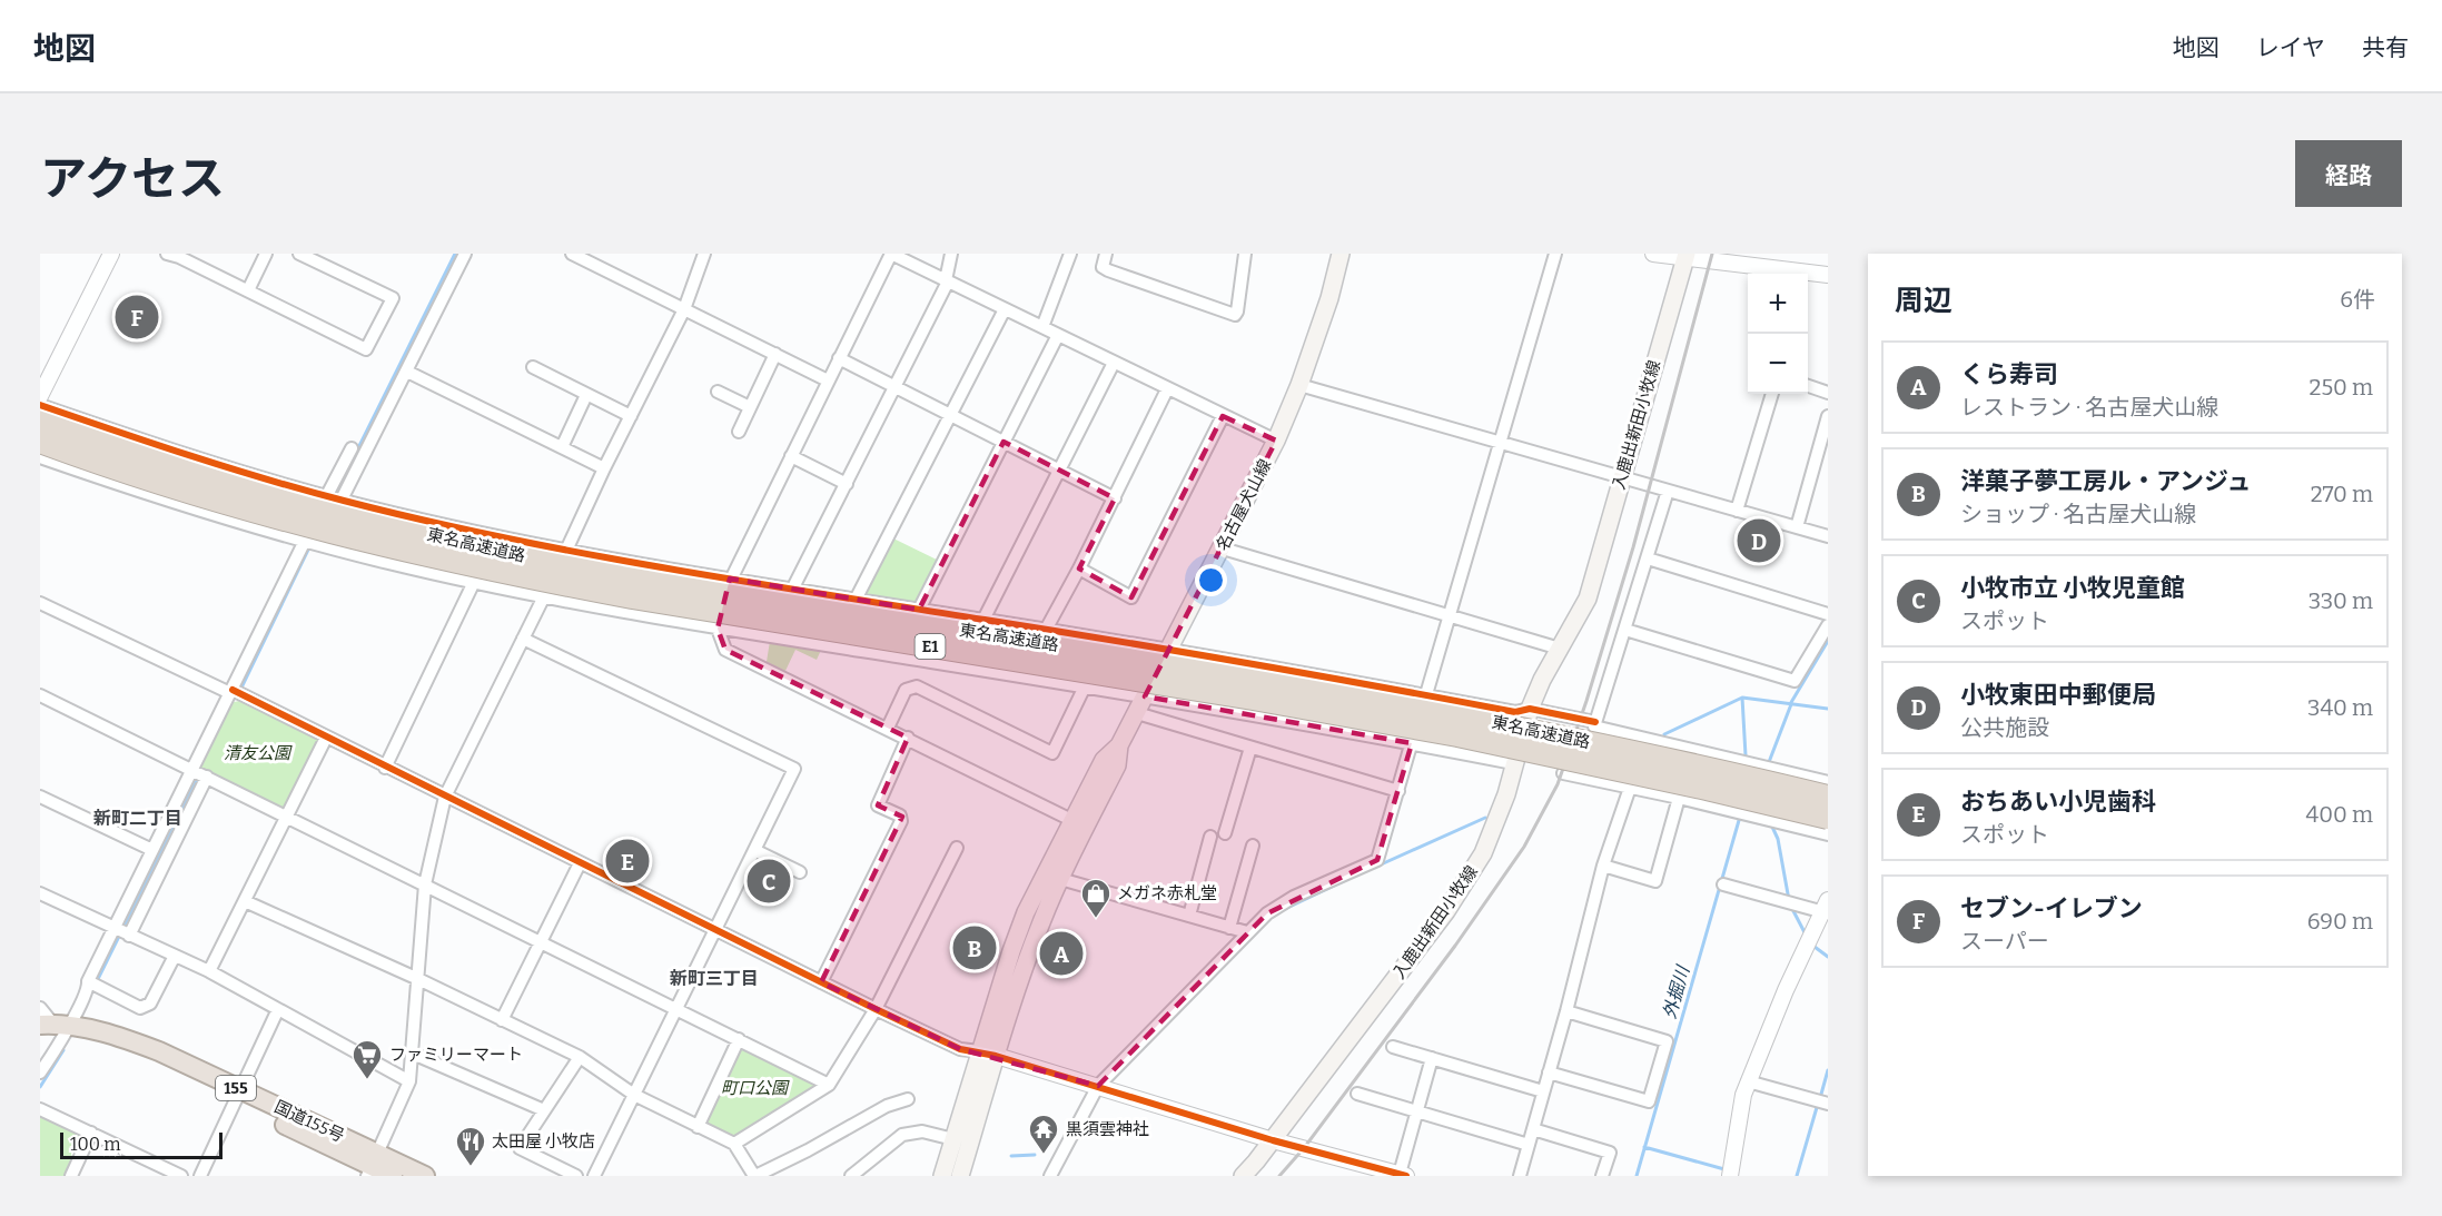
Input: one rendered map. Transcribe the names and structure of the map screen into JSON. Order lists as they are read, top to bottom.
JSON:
{
  "streets": {
    "highway": [
      "東名高速道路",
      "E1",
      "155",
      "国道155号"
    ],
    "main road": ["入鹿出新田小牧線", "名古屋犬山線"]
  },
  "districts": ["新町二丁目", "新町三丁目"],
  "water": ["外掘川"],
  "parks": ["清友公園", "町口公園"],
  "places": {
    "shop": ["メガネ赤札堂"],
    "supermarket": ["ファミリーマート"],
    "temple": ["黒須雲神社"],
    "restaurant": ["太田屋 小牧店"]
  },
  "scale_bar": "100 m",
  "page": {
    "header": "地図",
    "nav": ["地図", "レイヤ", "共有"],
    "title": "アクセス",
    "buttons": "経路",
    "heading": ["周辺", "6件"],
    "map_buttons": ["+", "−"],
    "pins": [
      "F",
      "D",
      "E",
      "C",
      "B",
      "A"
    ],
    "list": [
      {
        "mark": "A",
        "name": "くら寿司",
        "note": "レストラン · 名古屋犬山線",
        "value": "250 m"
      },
      {
        "mark": "B",
        "name": "洋菓子夢工房ル・アンジュ",
        "note": "ショップ · 名古屋犬山線",
        "value": "270 m"
      },
      {
        "mark": "C",
        "name": "小牧市立 小牧児童館",
        "note": "スポット",
        "value": "330 m"
      },
      {
        "mark": "D",
        "name": "小牧東田中郵便局",
        "note": "公共施設",
        "value": "340 m"
      },
      {
        "mark": "E",
        "name": "おちあい小児歯科",
        "note": "スポット",
        "value": "400 m"
      },
      {
        "mark": "F",
        "name": "セブン-イレブン",
        "note": "スーパー",
        "value": "690 m"
      }
    ],
    "scale": "100 m"
  }
}
